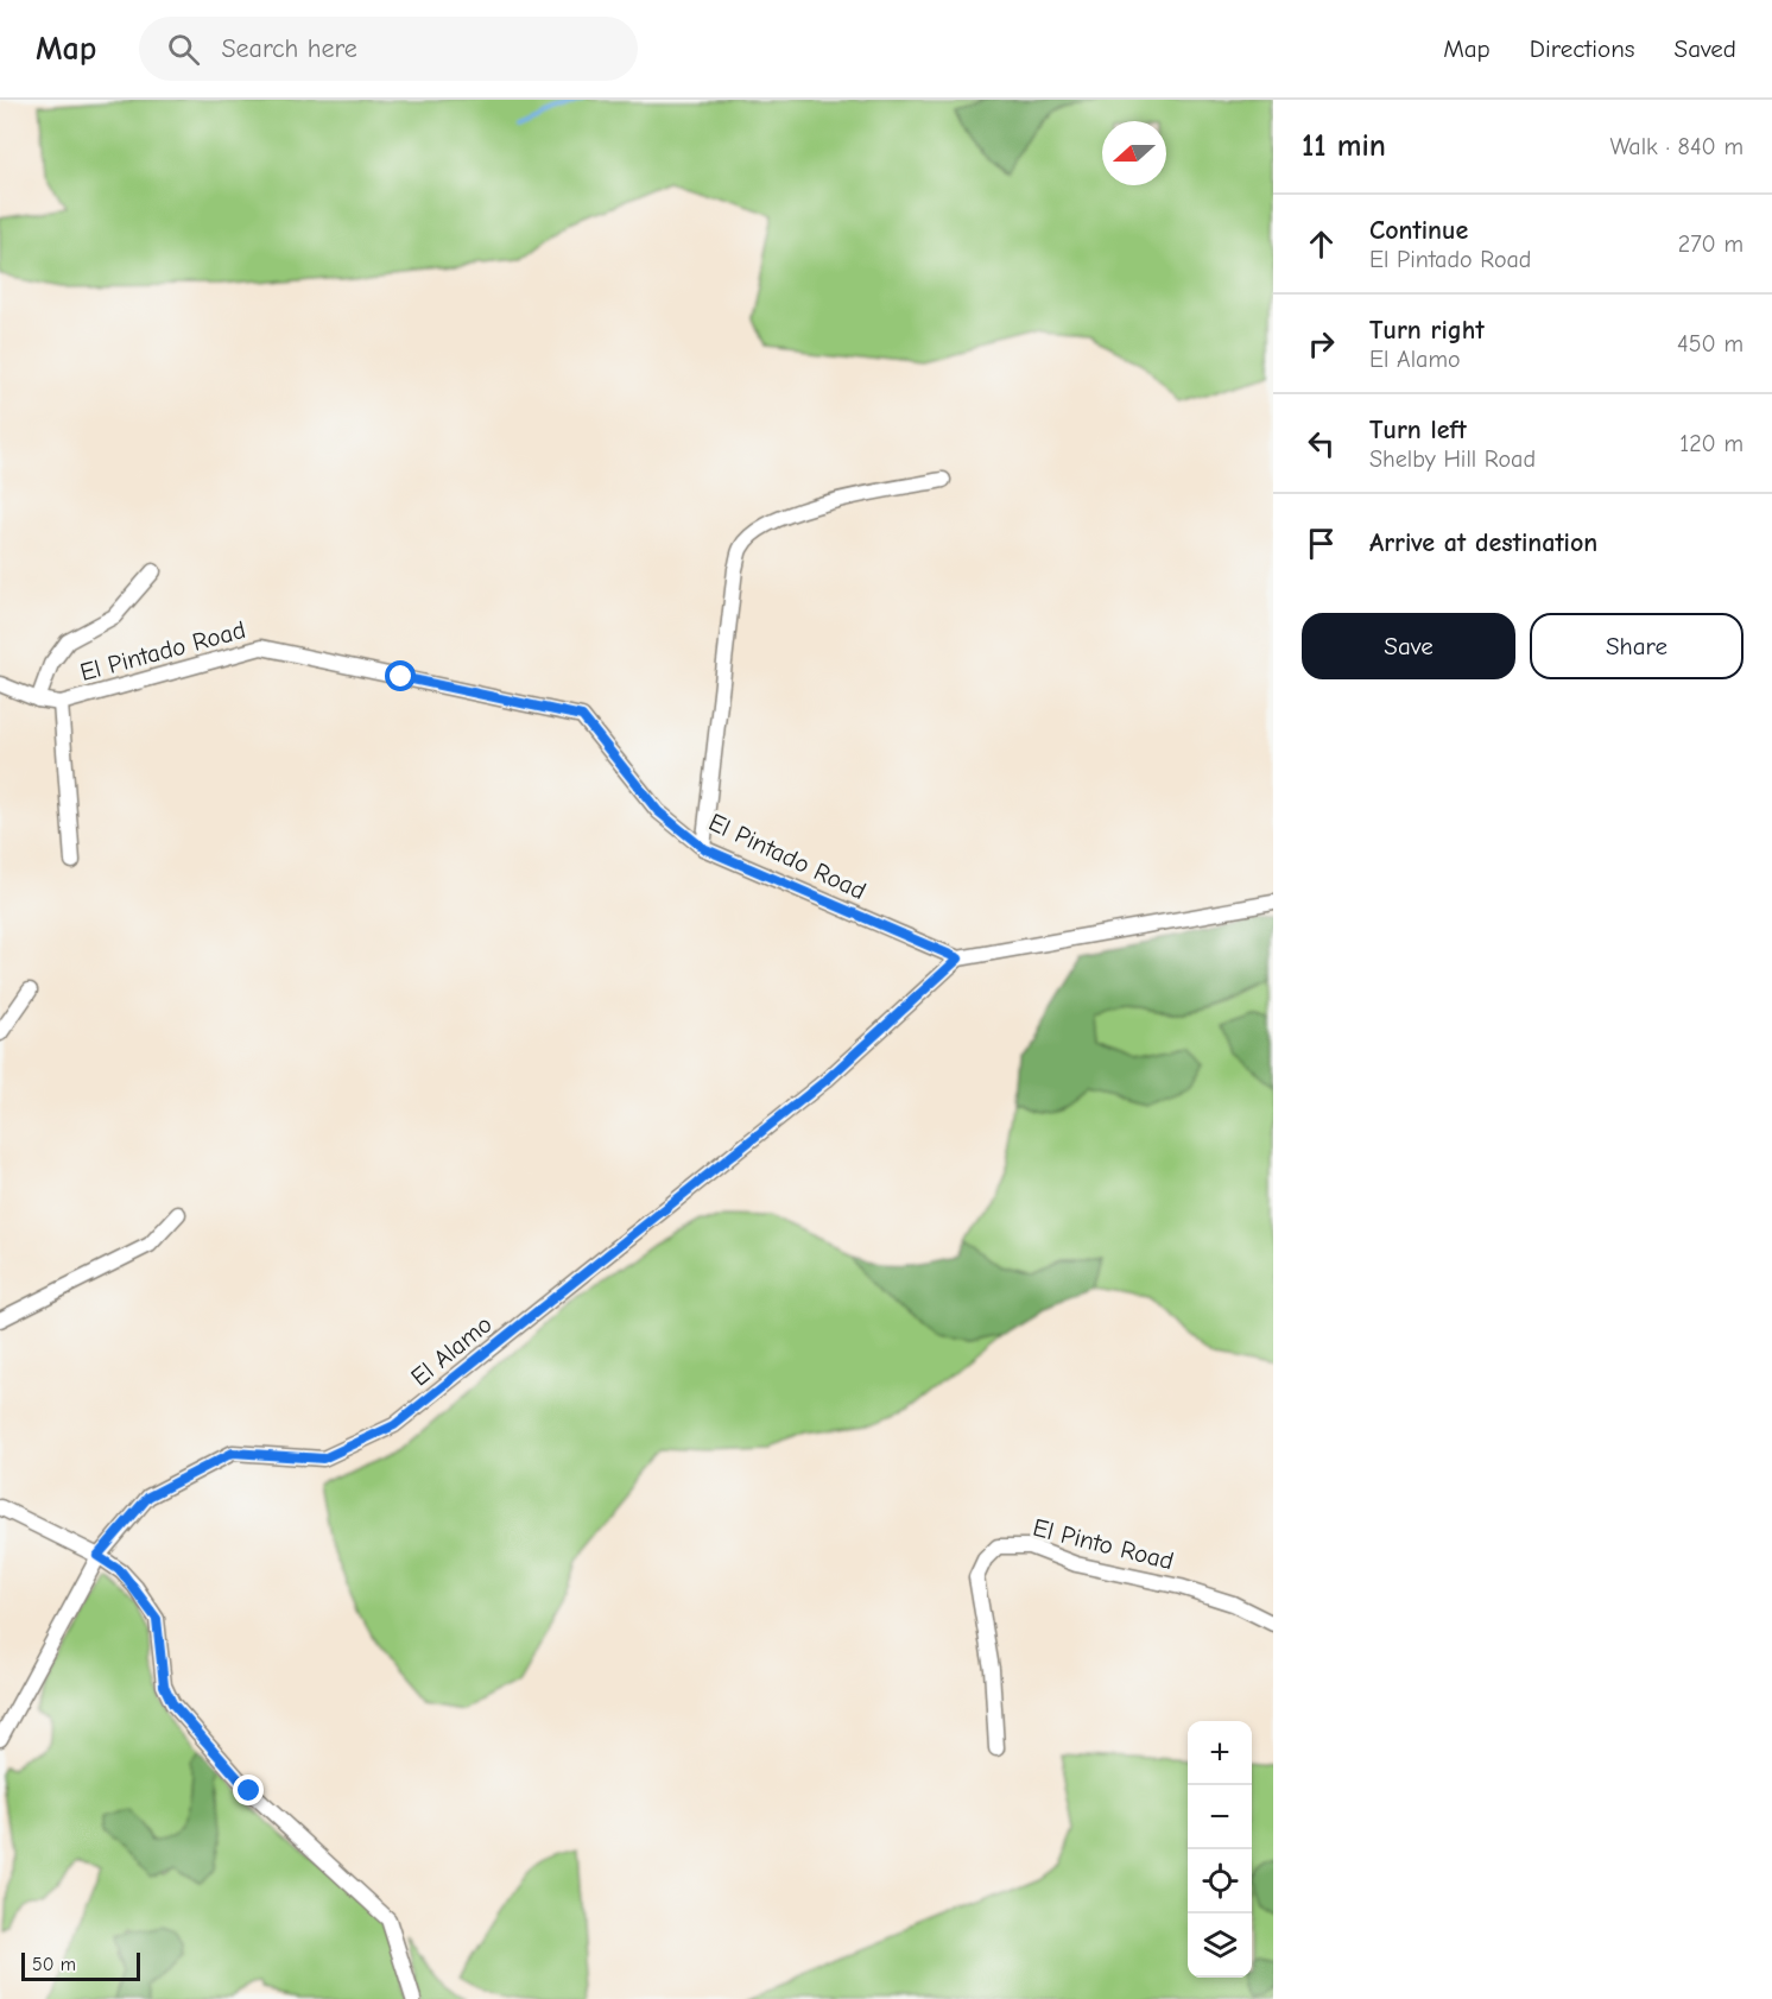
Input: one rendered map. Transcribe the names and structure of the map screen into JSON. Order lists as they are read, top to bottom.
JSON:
{
  "streets": {
    "street": ["El Pintado Road", "El Alamo", "El Pinto Road"]
  },
  "crossings": [
    ["El Pintado Road", "El Alamo"]
  ],
  "scale_bar": "50 m",
  "north": "left",
  "page": {
    "header": "Map",
    "search": "Search here",
    "nav": ["Map", "Directions", "Saved"],
    "heading": ["11 min", "Walk · 840 m"],
    "list": [
      ["Continue", "El Pintado Road", "270 m"],
      ["Turn right", "El Alamo", "450 m"],
      ["Turn left", "Shelby Hill Road", "120 m"],
      "Arrive at destination"
    ],
    "buttons": ["Save", "Share"],
    "map_buttons": ["+", "−"],
    "scale": "50 m"
  }
}
